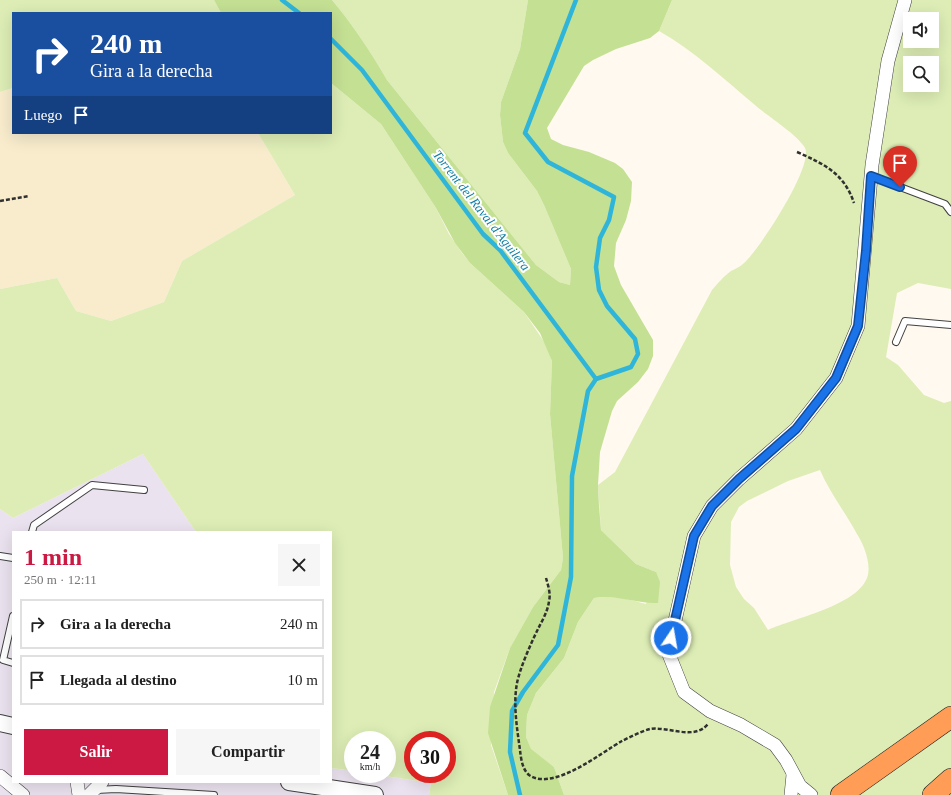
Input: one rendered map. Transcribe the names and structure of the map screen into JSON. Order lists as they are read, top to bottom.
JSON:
{
  "water": ["Torrent del Raval d'Aguilera"],
  "page": {
    "turn": ["240 m", "Gira a la derecha"],
    "then": "Luego",
    "heading": ["1 min", "250 m · 12:11"],
    "list": [
      {
        "name": "Gira a la derecha",
        "value": "240 m"
      },
      {
        "name": "Llegada al destino",
        "value": "10 m"
      }
    ],
    "buttons": ["Salir", "Compartir"],
    "speed": "24 km/h",
    "limit": "30"
  }
}
